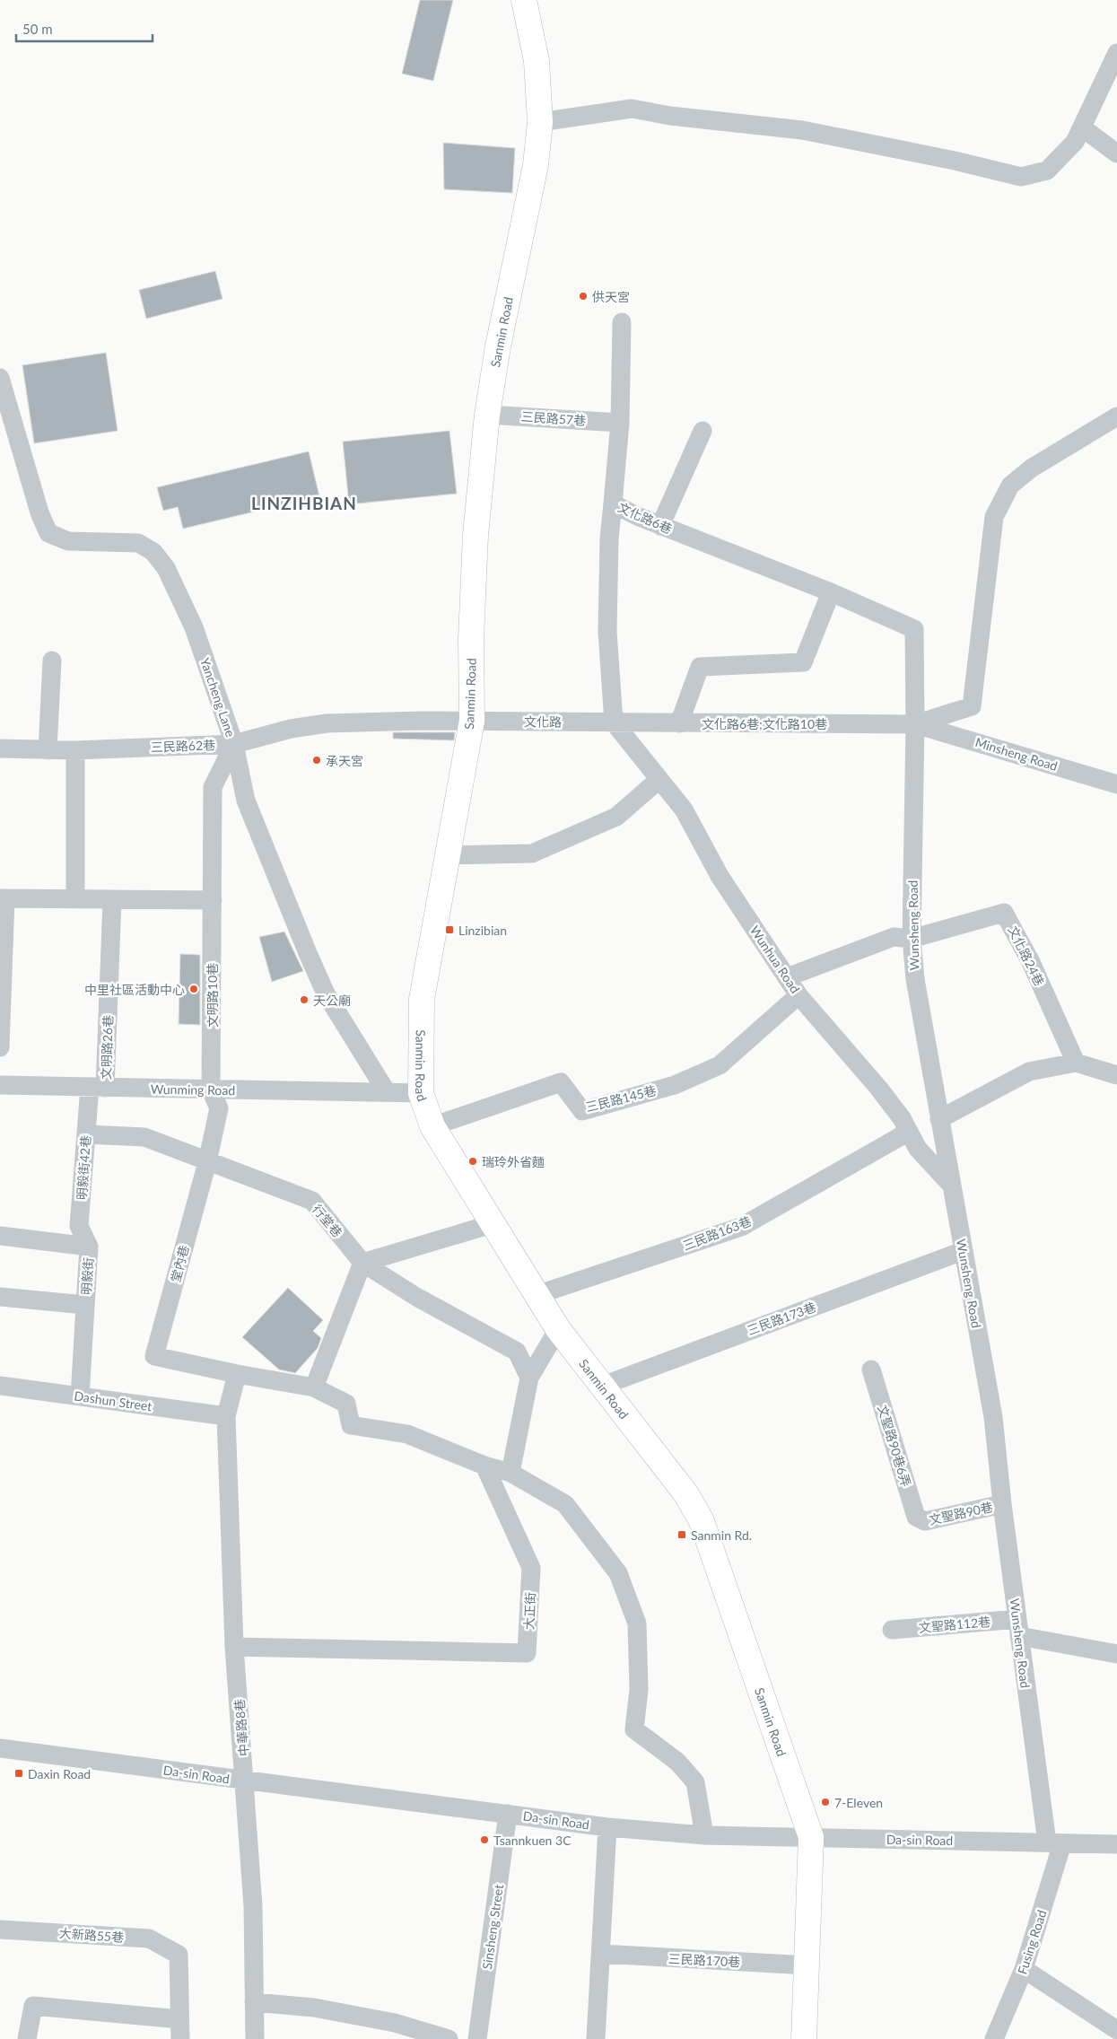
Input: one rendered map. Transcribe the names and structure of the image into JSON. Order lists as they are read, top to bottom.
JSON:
{
  "streets": {
    "main road": ["Sanmin Road"],
    "street": [
      "三民路57巷",
      "文化路6巷",
      "Yancheng Lane",
      "文化路",
      "文化路6巷;文化路10巷",
      "三民路62巷",
      "Minsheng Road",
      "Wunsheng Road",
      "文化路24巷",
      "Wunhua Road",
      "文明路10巷",
      "文明路26巷",
      "Wunming Road",
      "三民路145巷",
      "明毅街42巷",
      "行堂巷",
      "三民路163巷",
      "堂內巷",
      "明毅街",
      "三民路173巷",
      "Dashun Street",
      "文聖路90巷6弄",
      "文聖路90巷",
      "大正街",
      "文聖路112巷",
      "中華路8巷",
      "Da-sin Road",
      "Sinsheng Street",
      "大新路55巷",
      "Fusing Road",
      "三民路170巷"
    ]
  },
  "crossings": [
    ["Sanmin Road", "三民路57巷"],
    ["Sanmin Road", "文化路"],
    ["Sanmin Road", "三民路62巷"],
    ["Sanmin Road", "Wunming Road"],
    ["Sanmin Road", "三民路145巷"],
    ["Sanmin Road", "三民路163巷"],
    ["Sanmin Road", "三民路173巷"],
    ["Sanmin Road", "Da-sin Road"],
    ["Sanmin Road", "三民路170巷"],
    ["文化路6巷", "文化路"],
    ["文化路6巷", "文化路6巷;文化路10巷"],
    ["文化路6巷", "Minsheng Road"],
    ["文化路6巷", "Wunsheng Road"],
    ["文化路6巷", "Wunhua Road"],
    ["Yancheng Lane", "三民路62巷"],
    ["Yancheng Lane", "文明路10巷"],
    ["Yancheng Lane", "Wunming Road"],
    ["文化路", "文化路6巷;文化路10巷"],
    ["文化路", "三民路62巷"],
    ["文化路", "Wunhua Road"],
    ["文化路6巷;文化路10巷", "Minsheng Road"],
    ["文化路6巷;文化路10巷", "Wunsheng Road"],
    ["文化路6巷;文化路10巷", "Wunhua Road"],
    ["三民路62巷", "文明路10巷"],
    ["Minsheng Road", "Wunsheng Road"],
    ["Wunsheng Road", "文化路24巷"],
    ["Wunsheng Road", "Wunhua Road"],
    ["Wunsheng Road", "三民路173巷"],
    ["Wunsheng Road", "文聖路90巷"],
    ["Wunsheng Road", "文聖路112巷"],
    ["Wunsheng Road", "Da-sin Road"],
    ["Wunsheng Road", "Fusing Road"],
    ["Wunhua Road", "三民路145巷"],
    ["Wunhua Road", "三民路163巷"],
    ["文明路10巷", "Wunming Road"],
    ["文明路10巷", "堂內巷"],
    ["文明路26巷", "Wunming Road"],
    ["文明路26巷", "明毅街42巷"],
    ["Wunming Road", "明毅街42巷"],
    ["Wunming Road", "堂內巷"],
    ["明毅街42巷", "行堂巷"],
    ["明毅街42巷", "明毅街"],
    ["行堂巷", "堂內巷"],
    ["堂內巷", "中華路8巷"],
    ["明毅街", "Dashun Street"],
    ["Dashun Street", "中華路8巷"],
    ["文聖路90巷6弄", "文聖路90巷"],
    ["大正街", "中華路8巷"],
    ["中華路8巷", "Da-sin Road"],
    ["Da-sin Road", "Sinsheng Street"],
    ["Da-sin Road", "Fusing Road"]
  ],
  "districts": ["LINZIHBIAN"],
  "places": {
    "other": [
      "供天宮",
      "承天宮",
      "中里社區活動中心",
      "天公廟",
      "瑞玲外省麵",
      "7-Eleven",
      "Tsannkuen 3C"
    ],
    "transit": ["Linzibian", "Sanmin Rd.", "Daxin Road"]
  },
  "scale_bar": "50 m"
}
